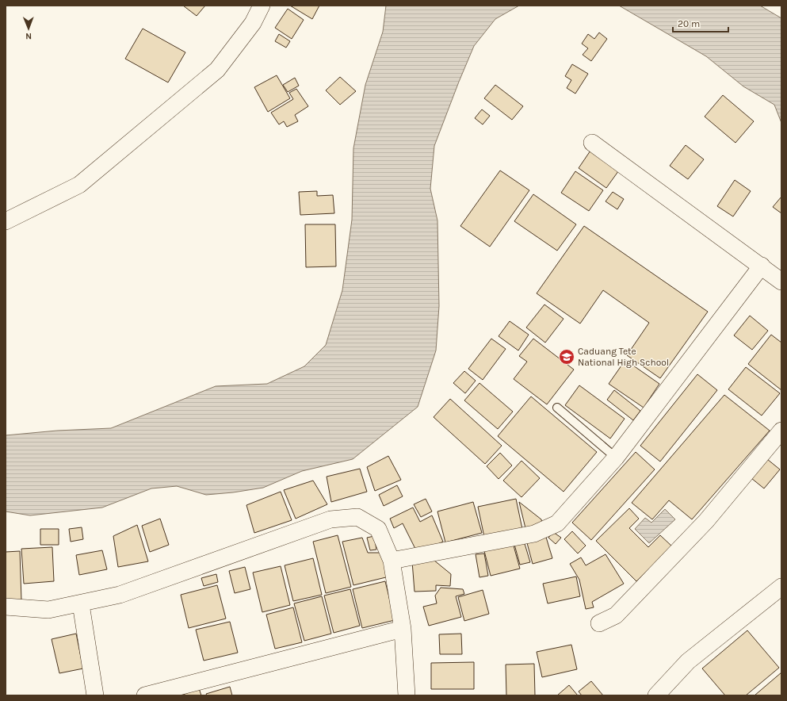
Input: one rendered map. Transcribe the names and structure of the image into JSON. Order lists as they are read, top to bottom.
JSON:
{
  "places": {
    "school or university": ["Caduang Tete National High School"]
  },
  "scale_bar": "20 m",
  "north": "bottom"
}
